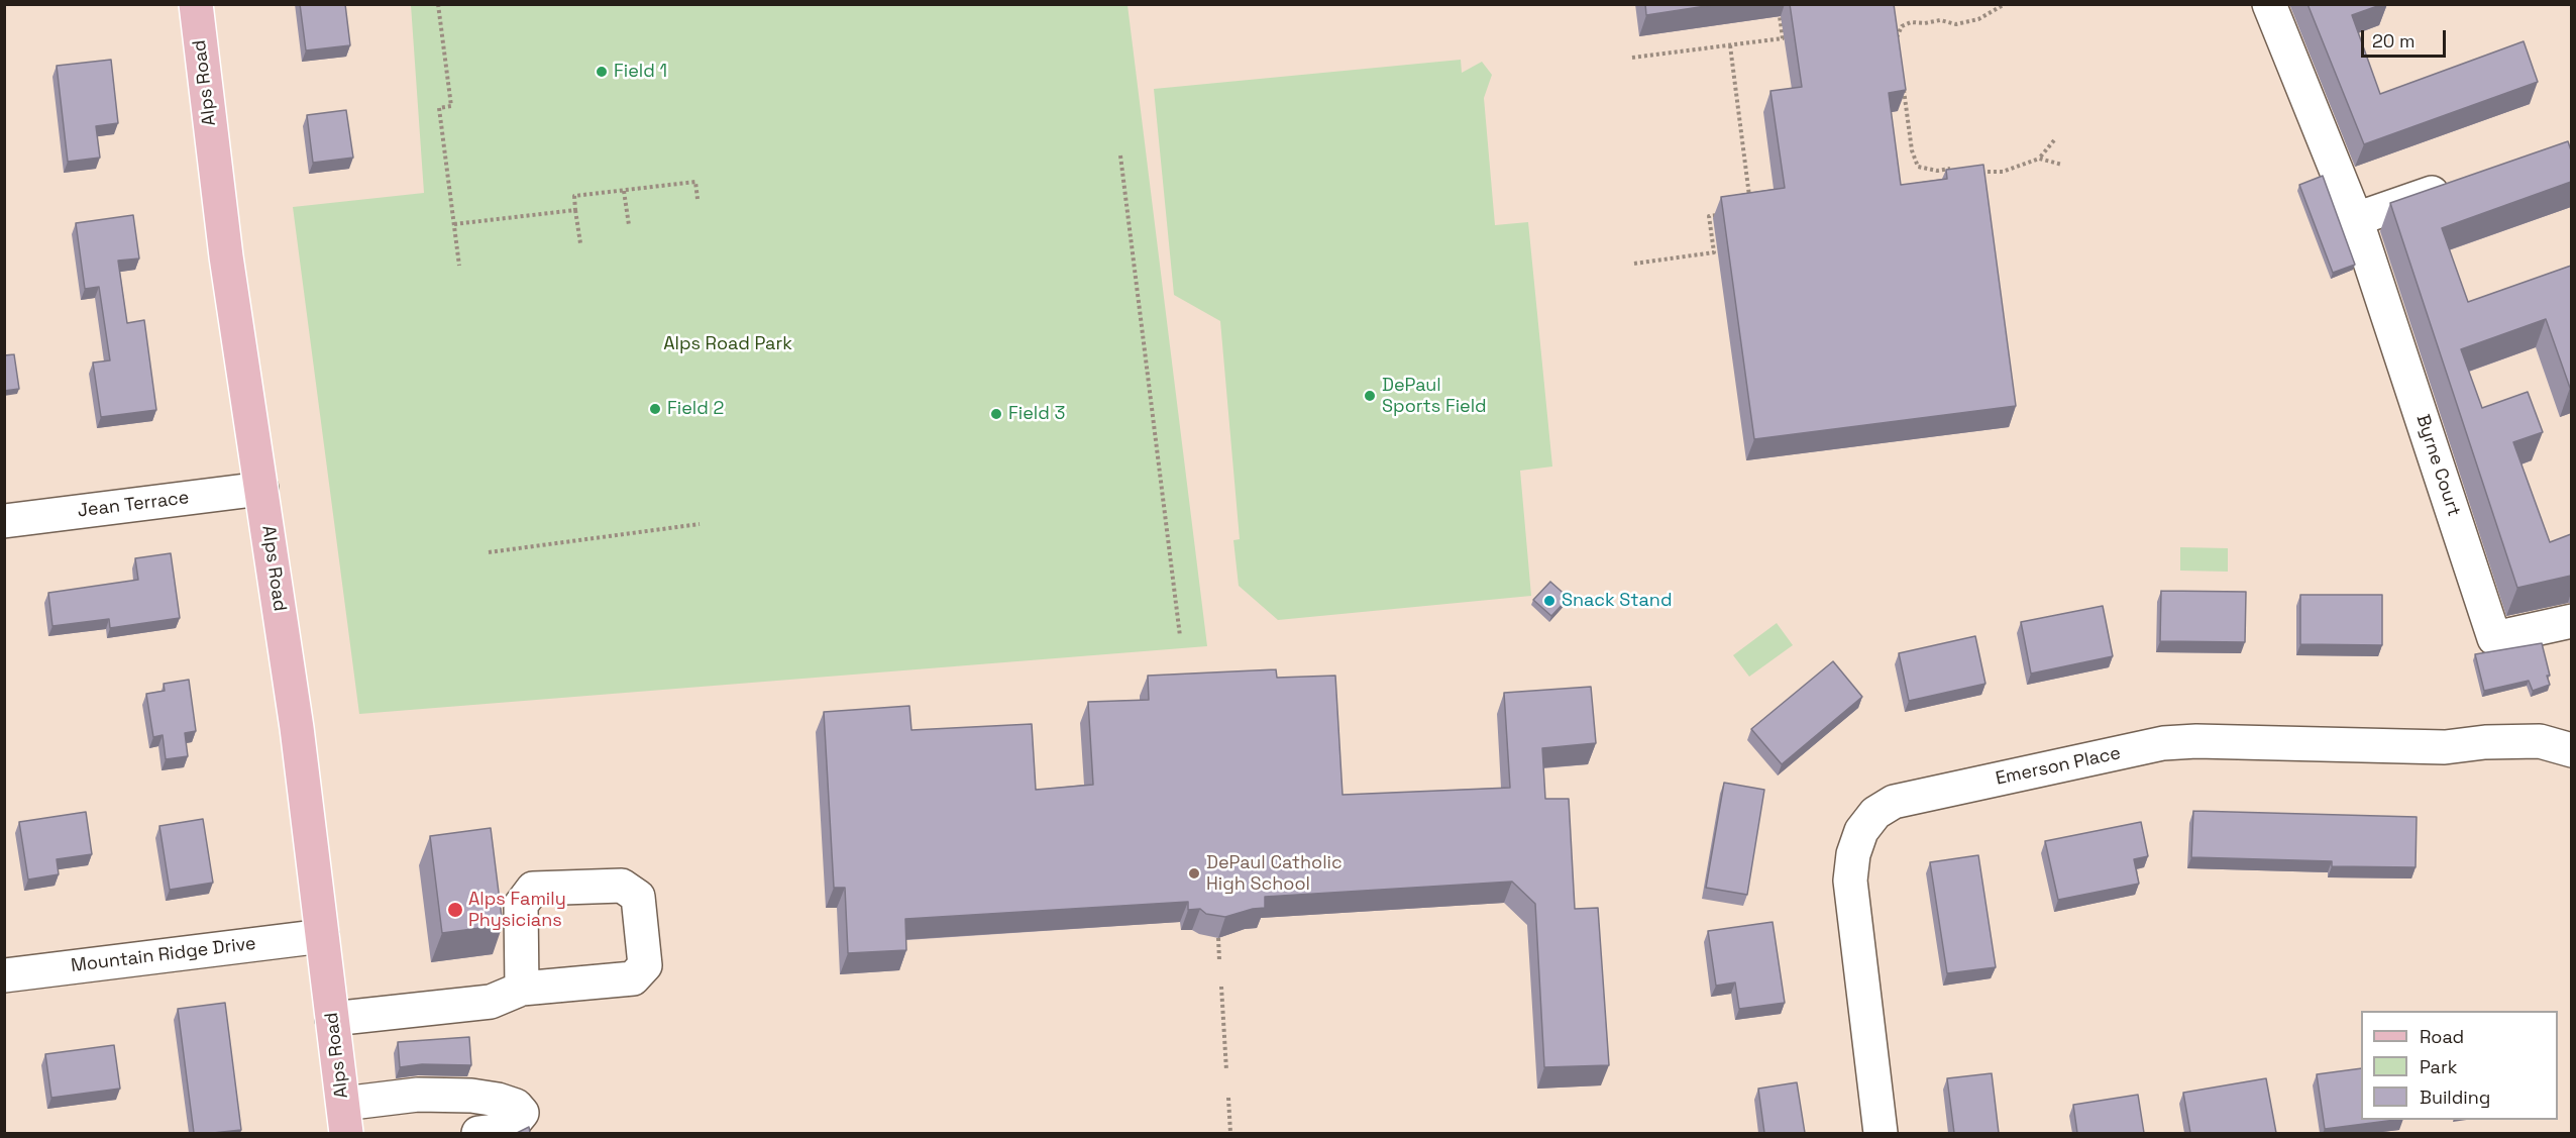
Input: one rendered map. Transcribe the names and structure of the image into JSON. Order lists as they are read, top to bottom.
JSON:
{
  "streets": {
    "main road": ["Alps Road"],
    "street": [
      "Byrne Court",
      "Jean Terrace",
      "Emerson Place",
      "Mountain Ridge Drive"
    ]
  },
  "crossings": [
    ["Alps Road", "Jean Terrace"],
    ["Alps Road", "Mountain Ridge Drive"]
  ],
  "parks": ["Alps Road Park"],
  "places": [
    "Field 1",
    "DePaul Sports Field",
    "Field 2",
    "Field 3",
    "Snack Stand",
    "DePaul Catholic High School",
    "Alps Family Physicians"
  ],
  "legend": ["Road", "Park", "Building"],
  "scale_bar": "20 m"
}
